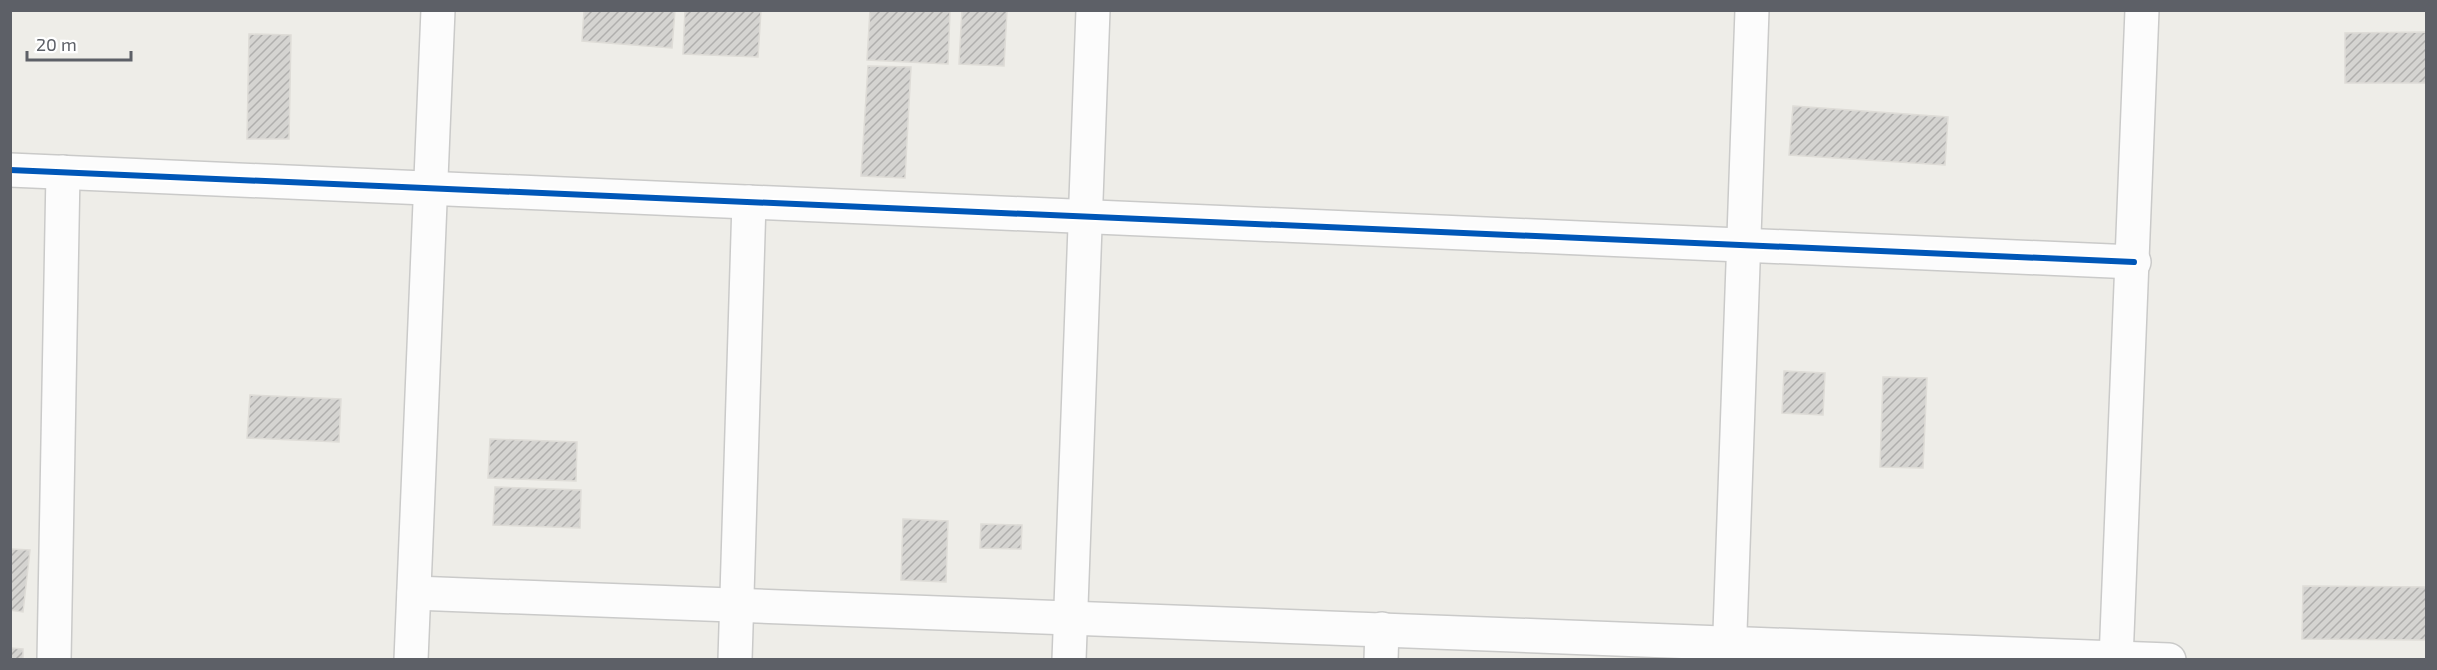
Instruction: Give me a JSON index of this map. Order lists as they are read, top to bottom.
{
  "scale_bar": "20 m"
}
